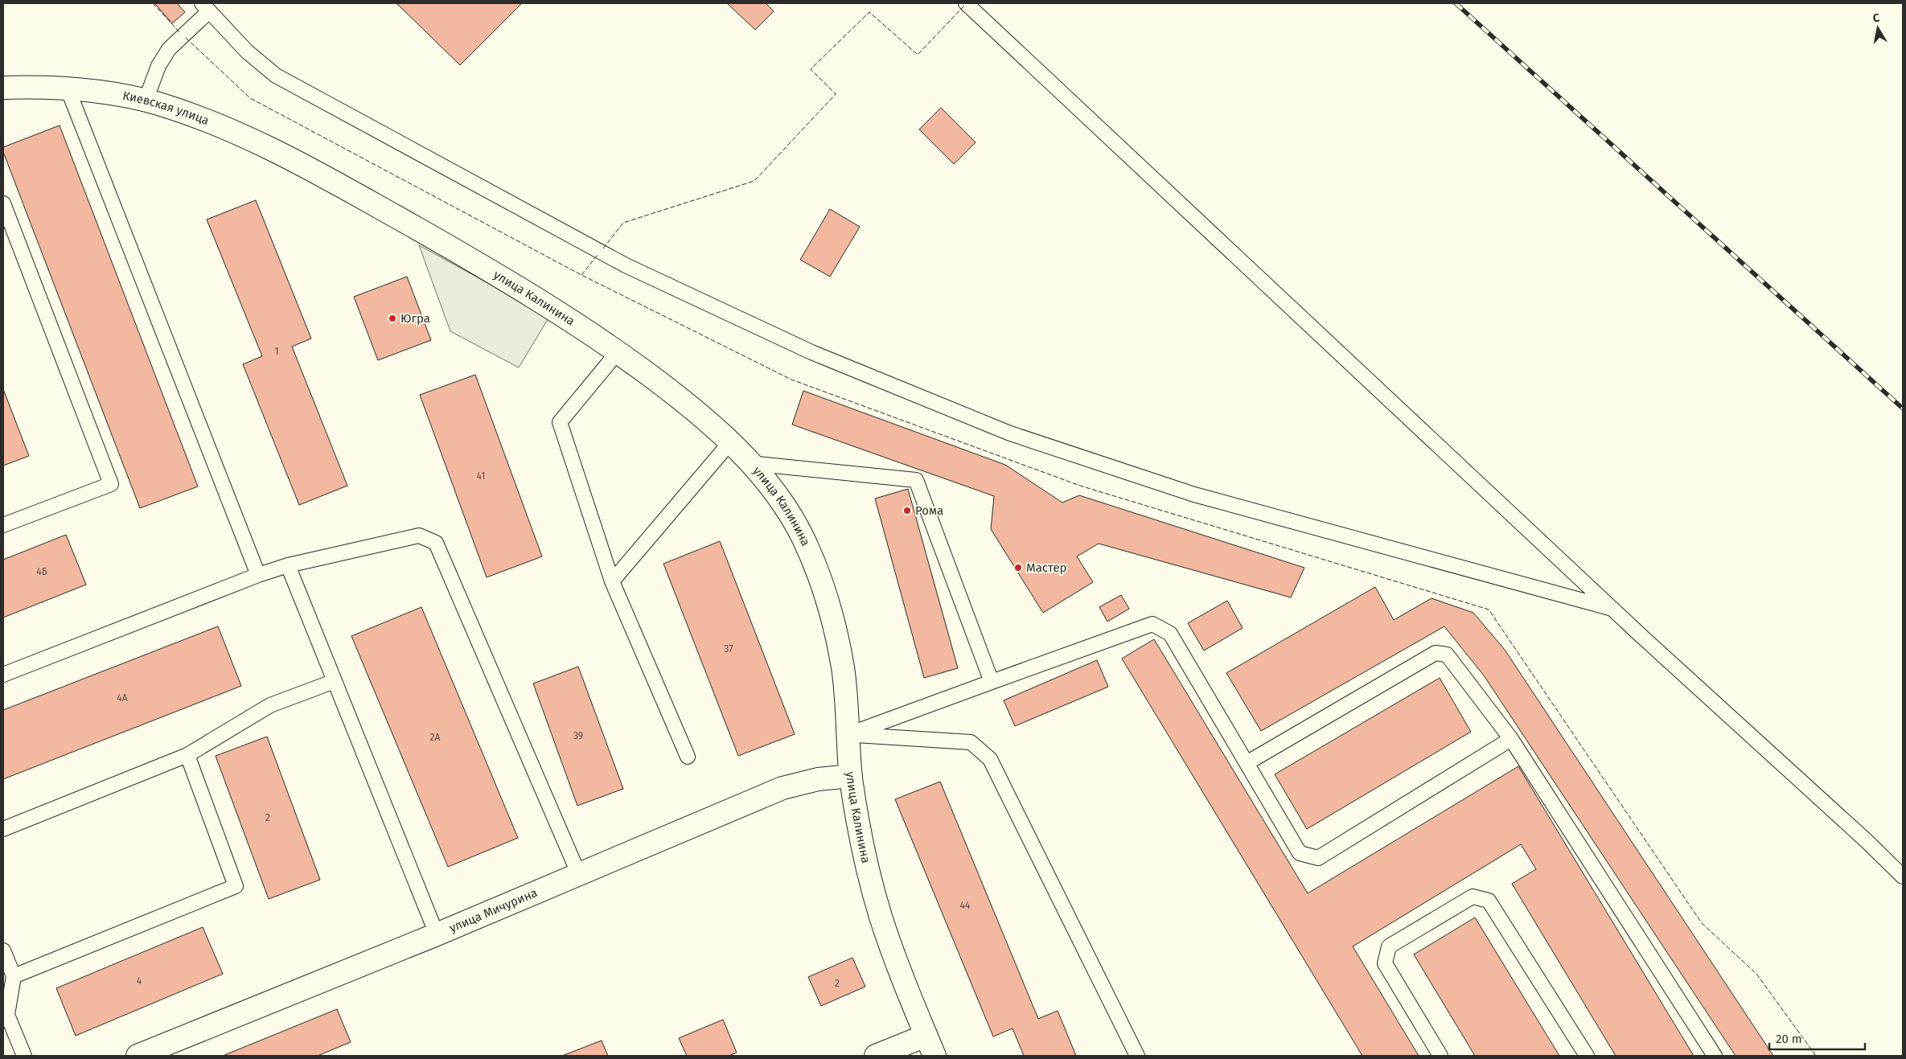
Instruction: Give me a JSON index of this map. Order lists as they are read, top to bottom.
{
  "streets": {
    "street": ["Киевская улица", "улица Калинина", "улица Мичурина"]
  },
  "crossings": [
    ["Киевская улица", "улица Калинина"],
    ["улица Калинина", "улица Мичурина"]
  ],
  "places": ["Югра", "Рома", "Мастер"],
  "house_numbers": [
    "1",
    "41",
    "4Б",
    "37",
    "4А",
    "39",
    "2А",
    "2",
    "44",
    "4",
    "2"
  ],
  "scale_bar": "20 m",
  "north": "top"
}
